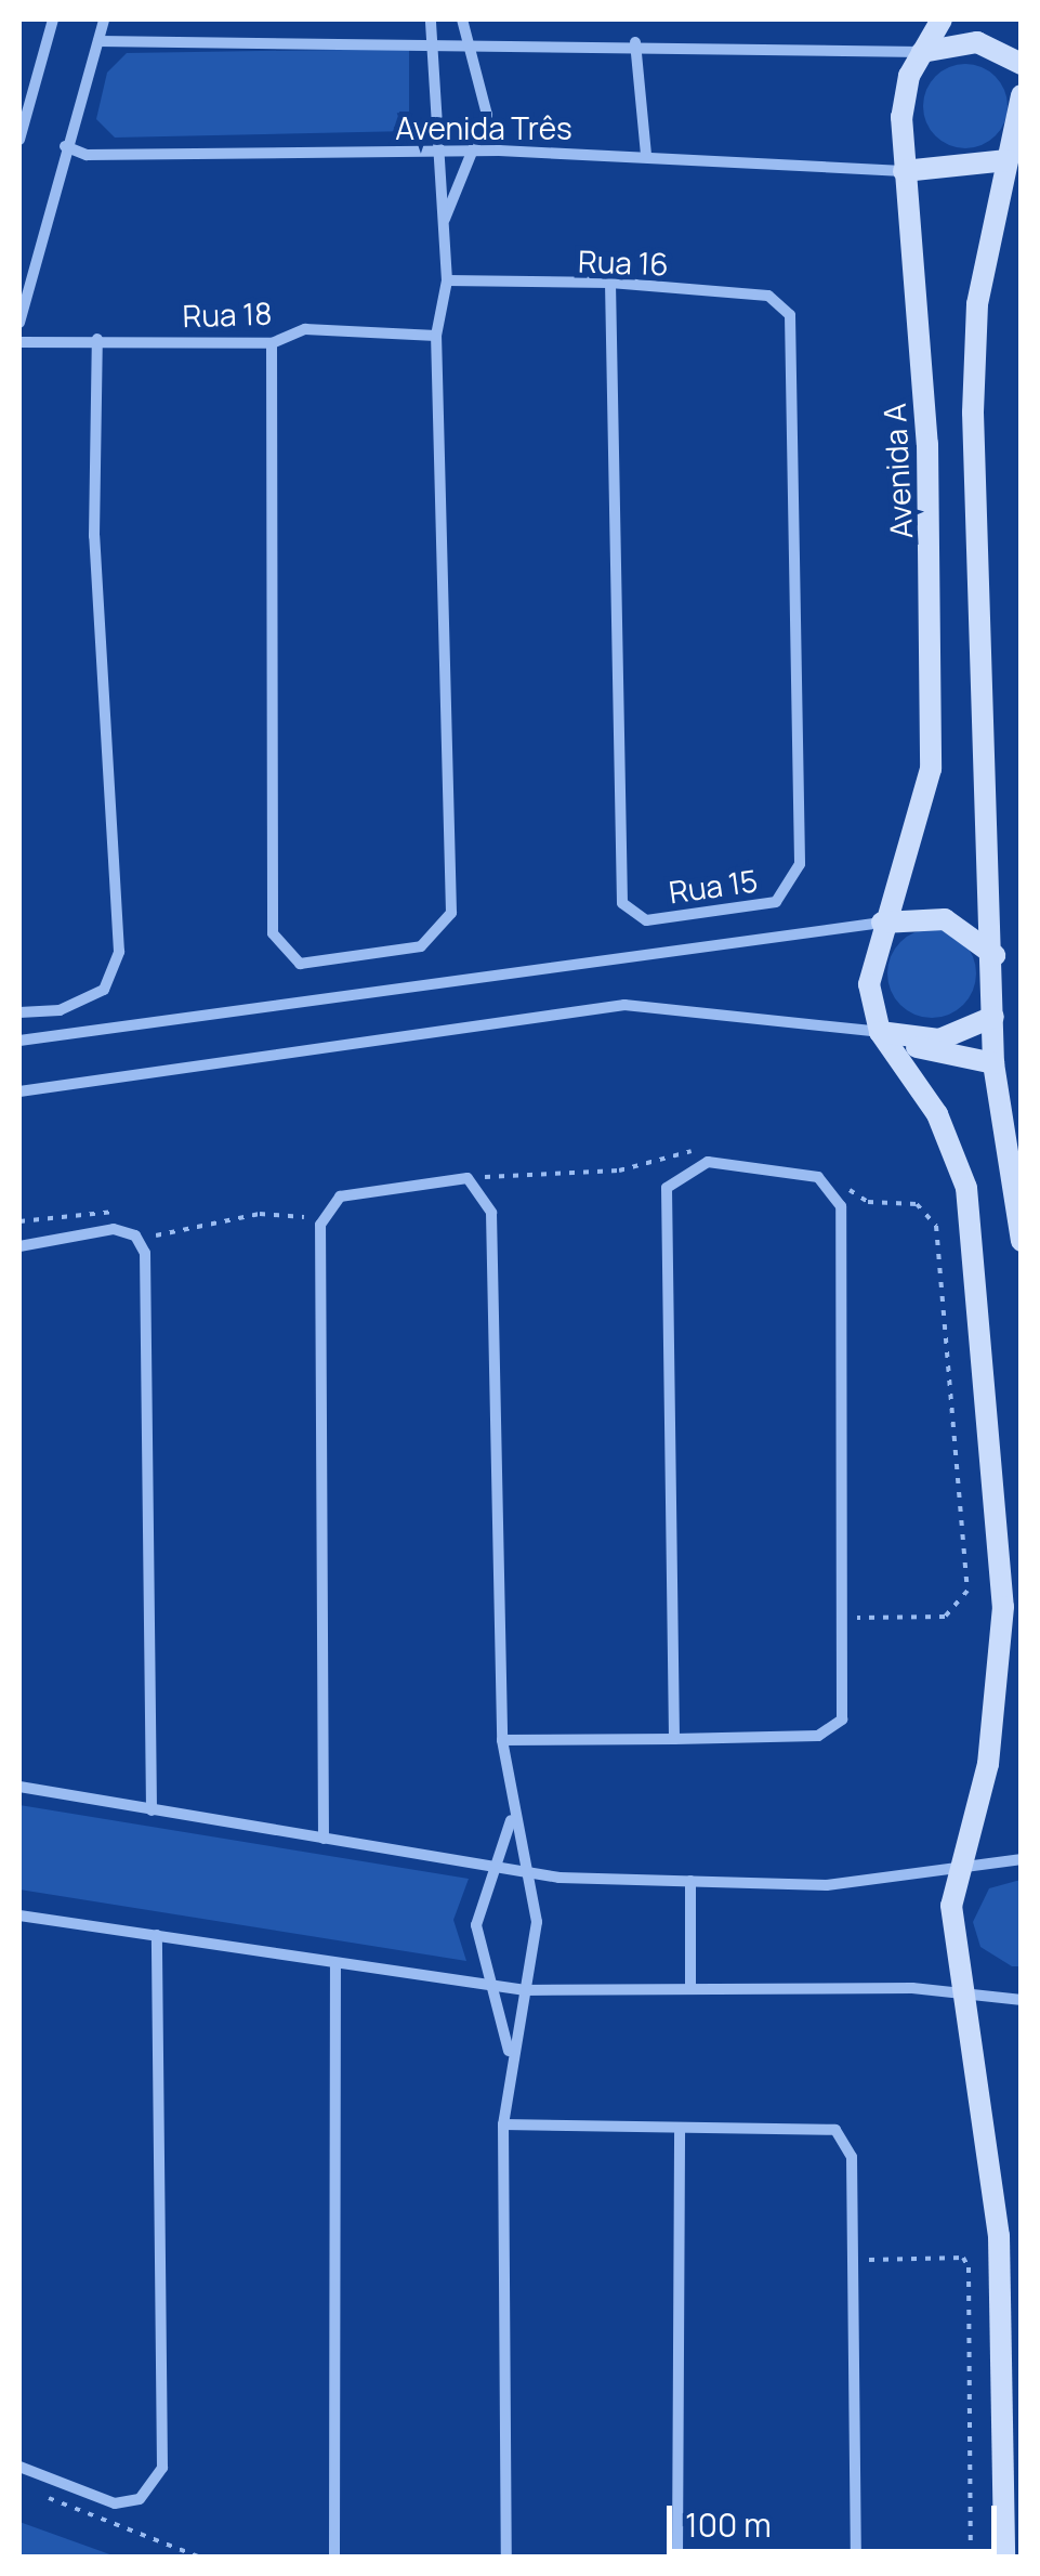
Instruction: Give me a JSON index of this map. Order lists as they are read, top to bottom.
{
  "streets": {
    "main road": ["Avenida A"],
    "street": [
      "Avenida Três",
      "Rua 16",
      "Rua 18",
      "Rua 15"
    ]
  },
  "crossings": [
    ["Avenida Três", "Avenida A"],
    ["Rua 16", "Rua 15"]
  ],
  "scale_bar": "100 m"
}
